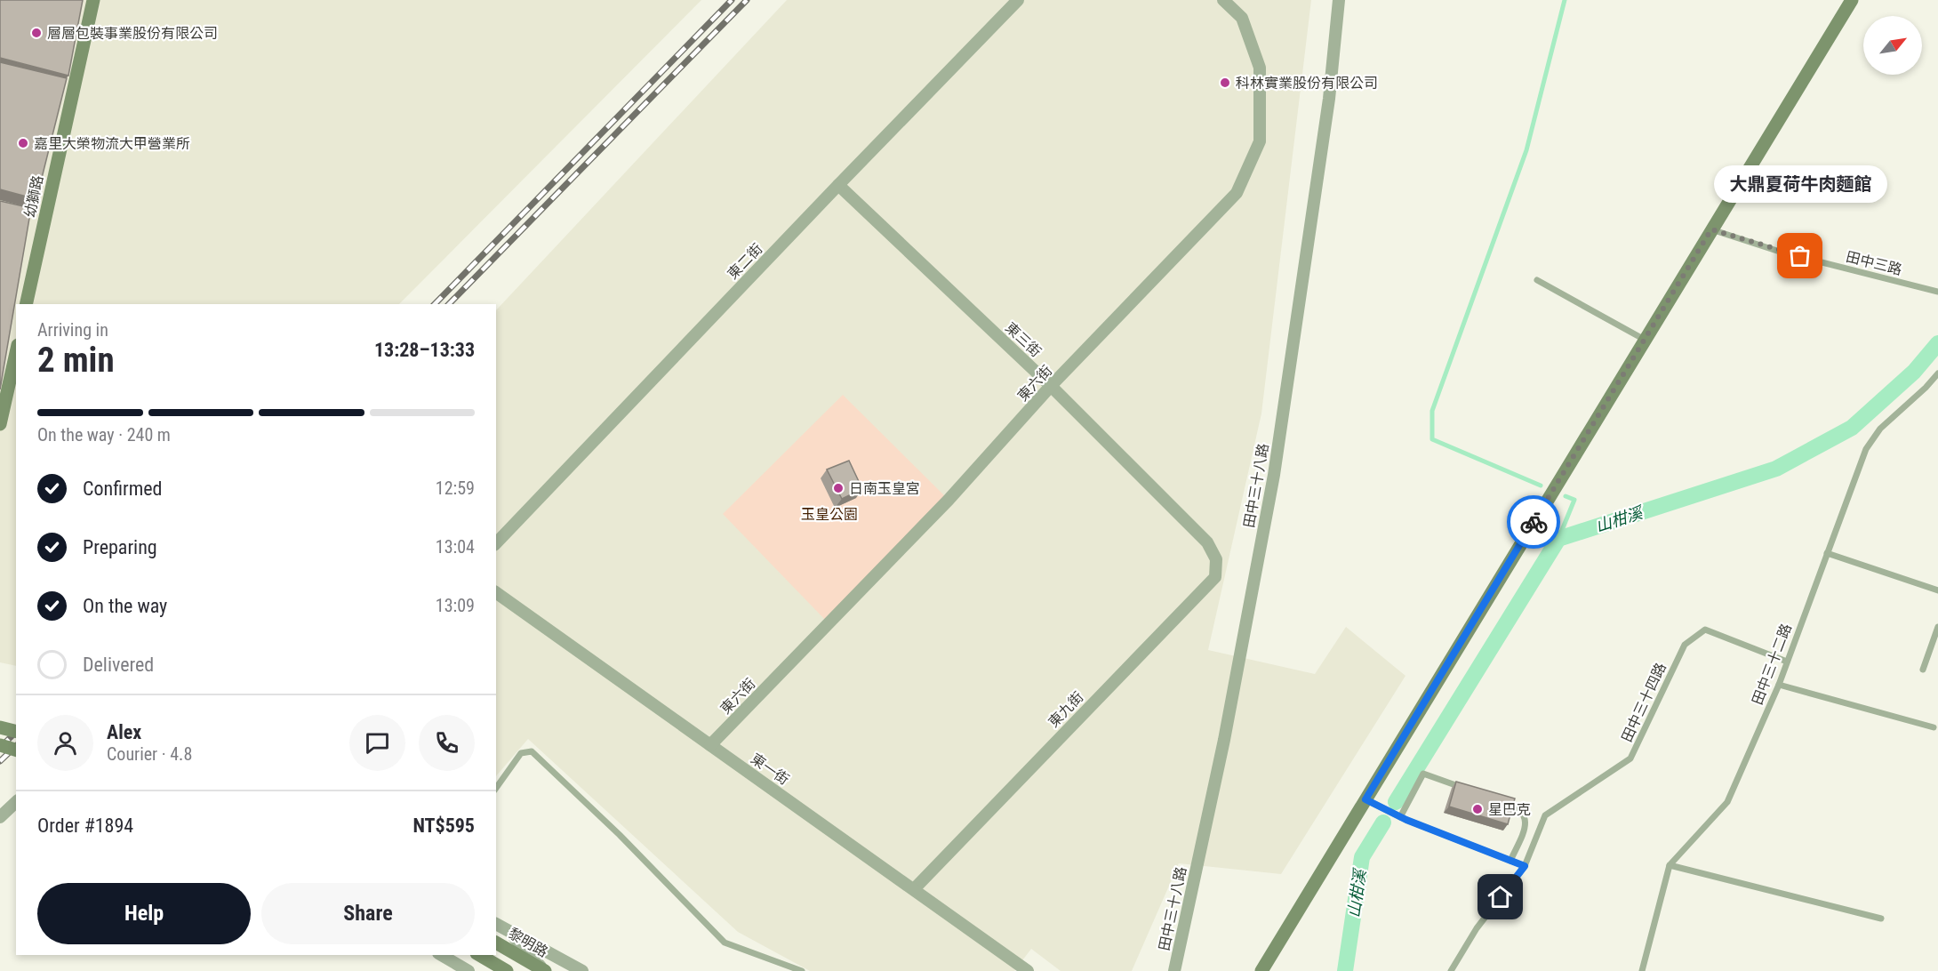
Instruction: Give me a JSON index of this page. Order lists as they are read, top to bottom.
{
  "streets": {
    "main road": ["幼獅路", "黎明路"],
    "street": [
      "東二街",
      "東三街",
      "東六街",
      "田中三十八路",
      "東九街",
      "東一街"
    ],
    "lane": ["田中三路", "田中三十二路", "田中三十四路"]
  },
  "crossings": [
    ["東二街", "東三街"],
    ["東三街", "東六街"],
    ["東三街", "東九街"],
    ["東六街", "東一街"],
    ["田中三十二路", "田中三十四路"],
    ["東九街", "東一街"]
  ],
  "water": ["山柑溪"],
  "parks": ["玉皇公園"],
  "places": [
    "層層包裝事業股份有限公司",
    "科林實業股份有限公司",
    "嘉里大榮物流大甲營業所",
    "大鼎夏荷牛肉麵館",
    "日南玉皇宮",
    "星巴克"
  ],
  "north": "top right",
  "page": {
    "bubble": "大鼎夏荷牛肉麵館",
    "heading": ["2 min", "Arriving in", "13:28–13:33"],
    "panel": [
      "Alex",
      "Courier · 4.8",
      "Order #1894",
      "NT$595"
    ],
    "bar": "On the way · 240 m",
    "list": [
      ["Confirmed", "12:59"],
      ["Preparing", "13:04"],
      ["On the way", "13:09"],
      "Delivered"
    ],
    "buttons": ["Help", "Share"]
  }
}
